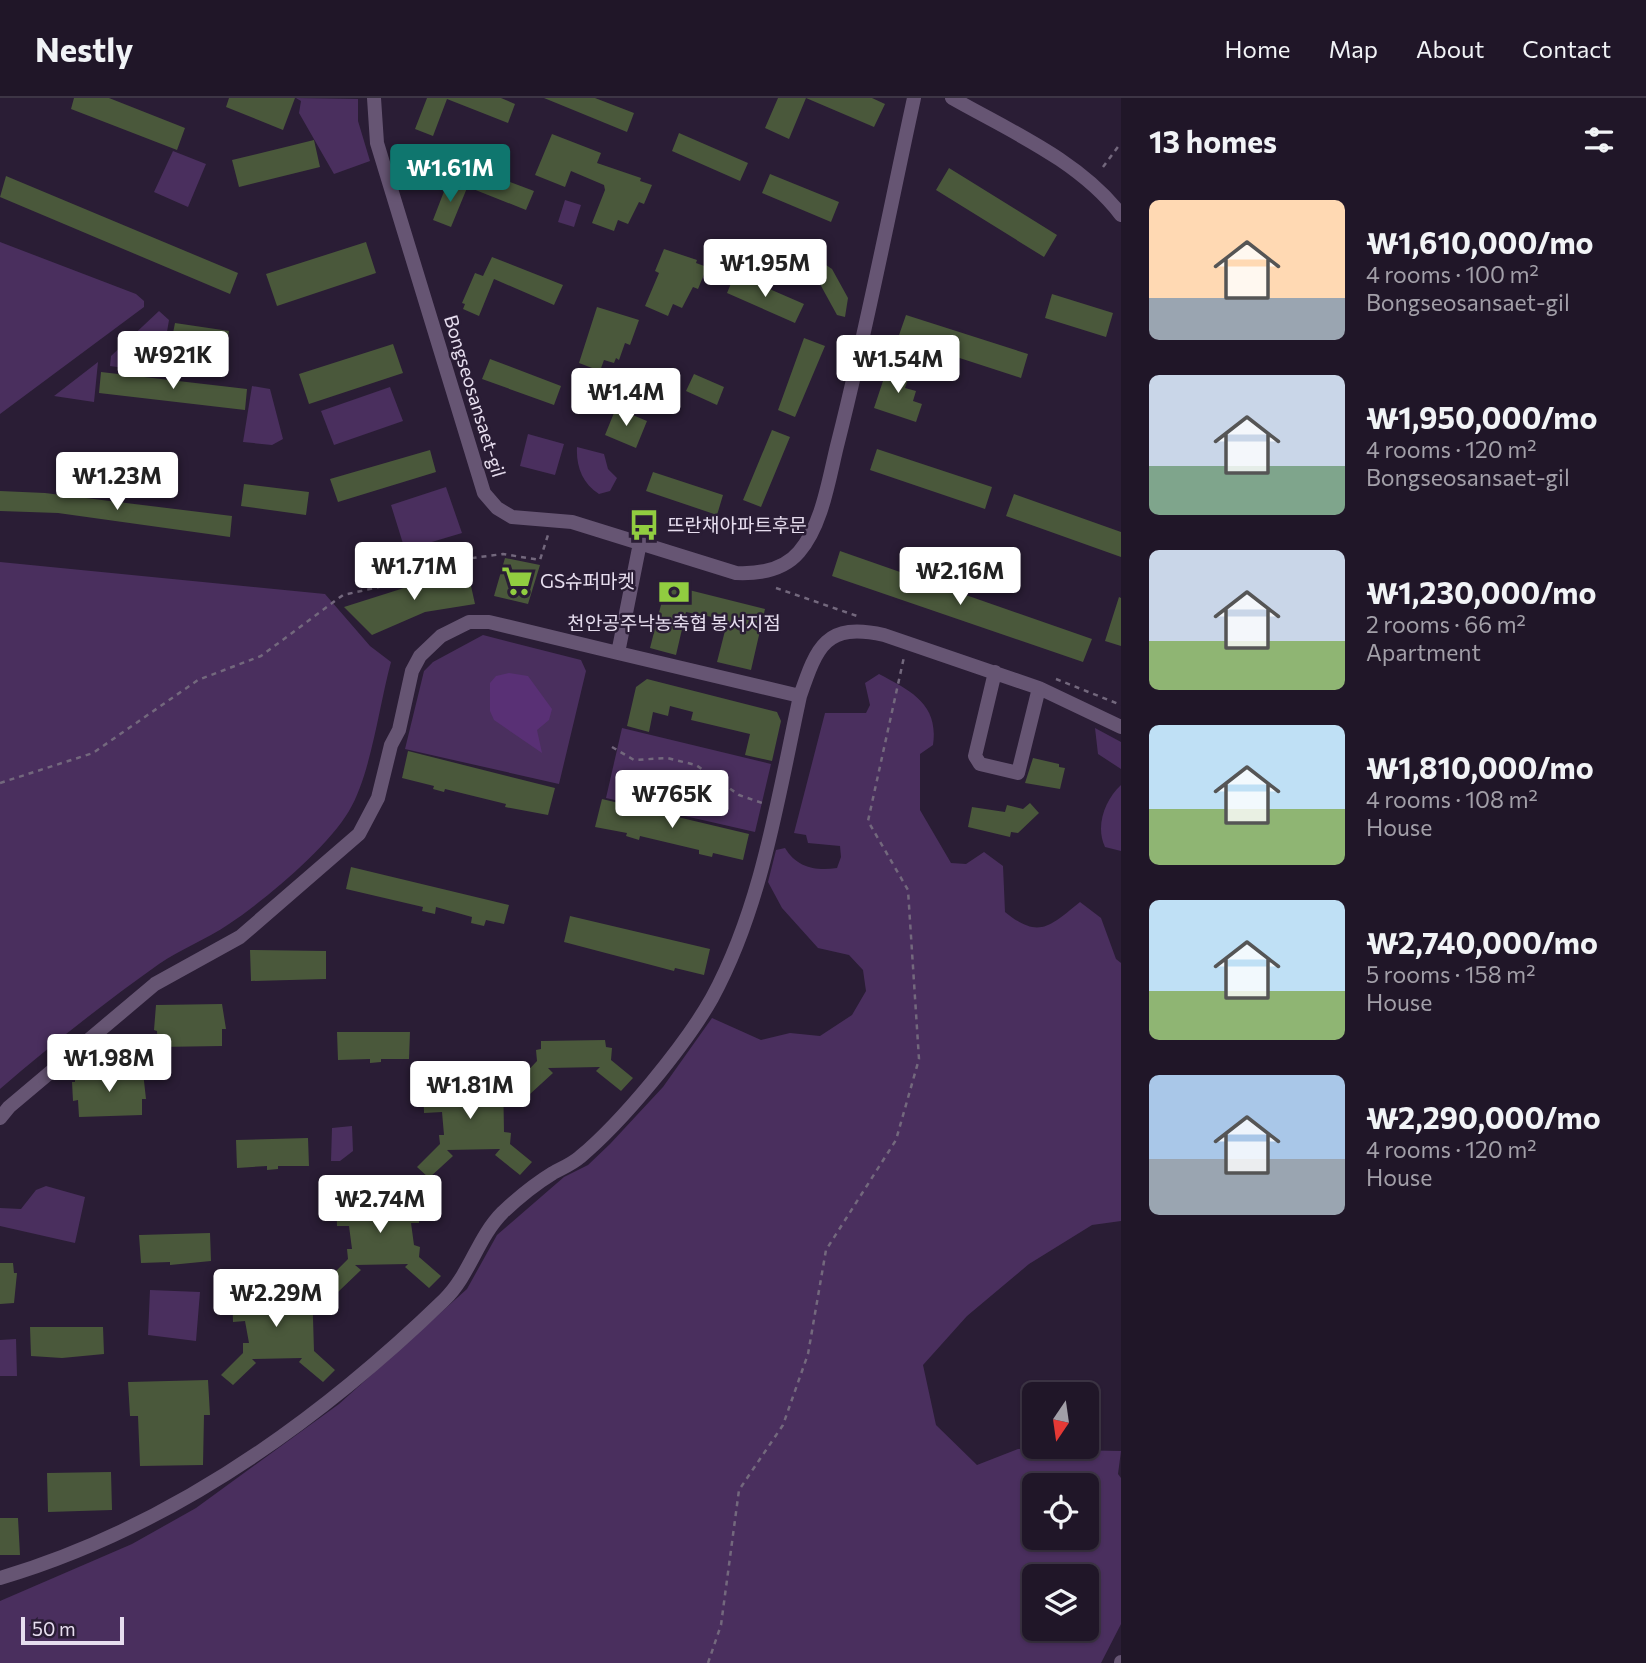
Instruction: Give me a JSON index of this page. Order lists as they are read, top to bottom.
{
  "streets": {
    "street": ["Bongseosansaet-gil"]
  },
  "places": {
    "bus stop": ["뜨란채아파트후문"],
    "supermarket": ["GS슈퍼마켓"],
    "bank": ["천안공주낙농축협 봉서지점"]
  },
  "scale_bar": "50 m",
  "north": "bottom",
  "page": {
    "header": "Nestly",
    "nav": [
      "Home",
      "Map",
      "About",
      "Contact"
    ],
    "heading": "13 homes",
    "price": [
      "₩1.61M",
      "₩1.95M",
      "₩921K",
      "₩1.54M",
      "₩1.4M",
      "₩1.23M",
      "₩1.71M",
      "₩2.16M",
      "₩765K",
      "₩1.98M",
      "₩1.81M",
      "₩2.74M",
      "₩2.29M"
    ],
    "list": [
      {
        "name": "₩1,610,000/mo",
        "note": "4 rooms · 100 m² · Bongseosansaet-gil"
      },
      {
        "name": "₩1,950,000/mo",
        "note": "4 rooms · 120 m² · Bongseosansaet-gil"
      },
      {
        "name": "₩1,230,000/mo",
        "note": "2 rooms · 66 m² · Apartment"
      },
      {
        "name": "₩1,810,000/mo",
        "note": "4 rooms · 108 m² · House"
      },
      {
        "name": "₩2,740,000/mo",
        "note": "5 rooms · 158 m² · House"
      },
      {
        "name": "₩2,290,000/mo",
        "note": "4 rooms · 120 m² · House"
      }
    ],
    "scale": "50 m"
  }
}
